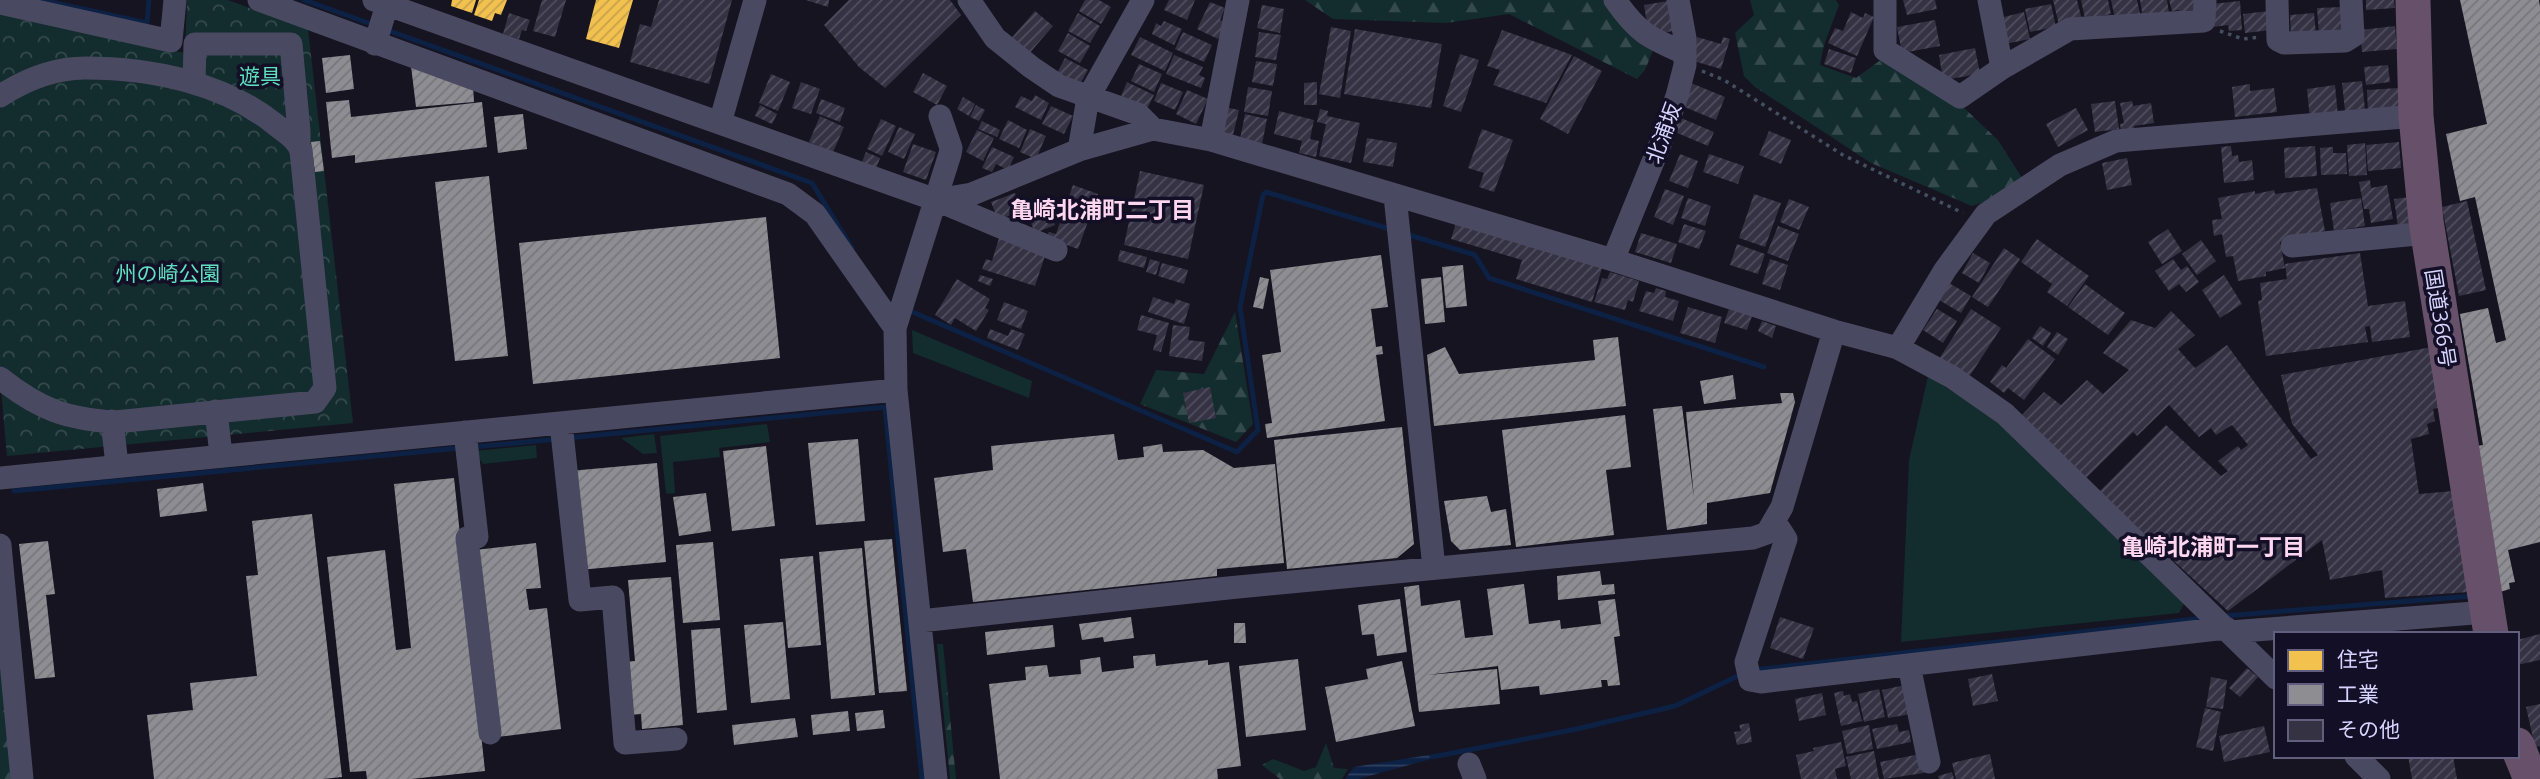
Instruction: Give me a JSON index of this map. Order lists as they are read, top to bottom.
{
  "streets": {
    "highway": ["国道366号"],
    "street": ["北浦坂"]
  },
  "districts": ["亀崎北浦町二丁目", "亀崎北浦町一丁目"],
  "parks": ["遊具", "州の崎公園"],
  "legend": ["住宅", "工業", "その他"]
}
